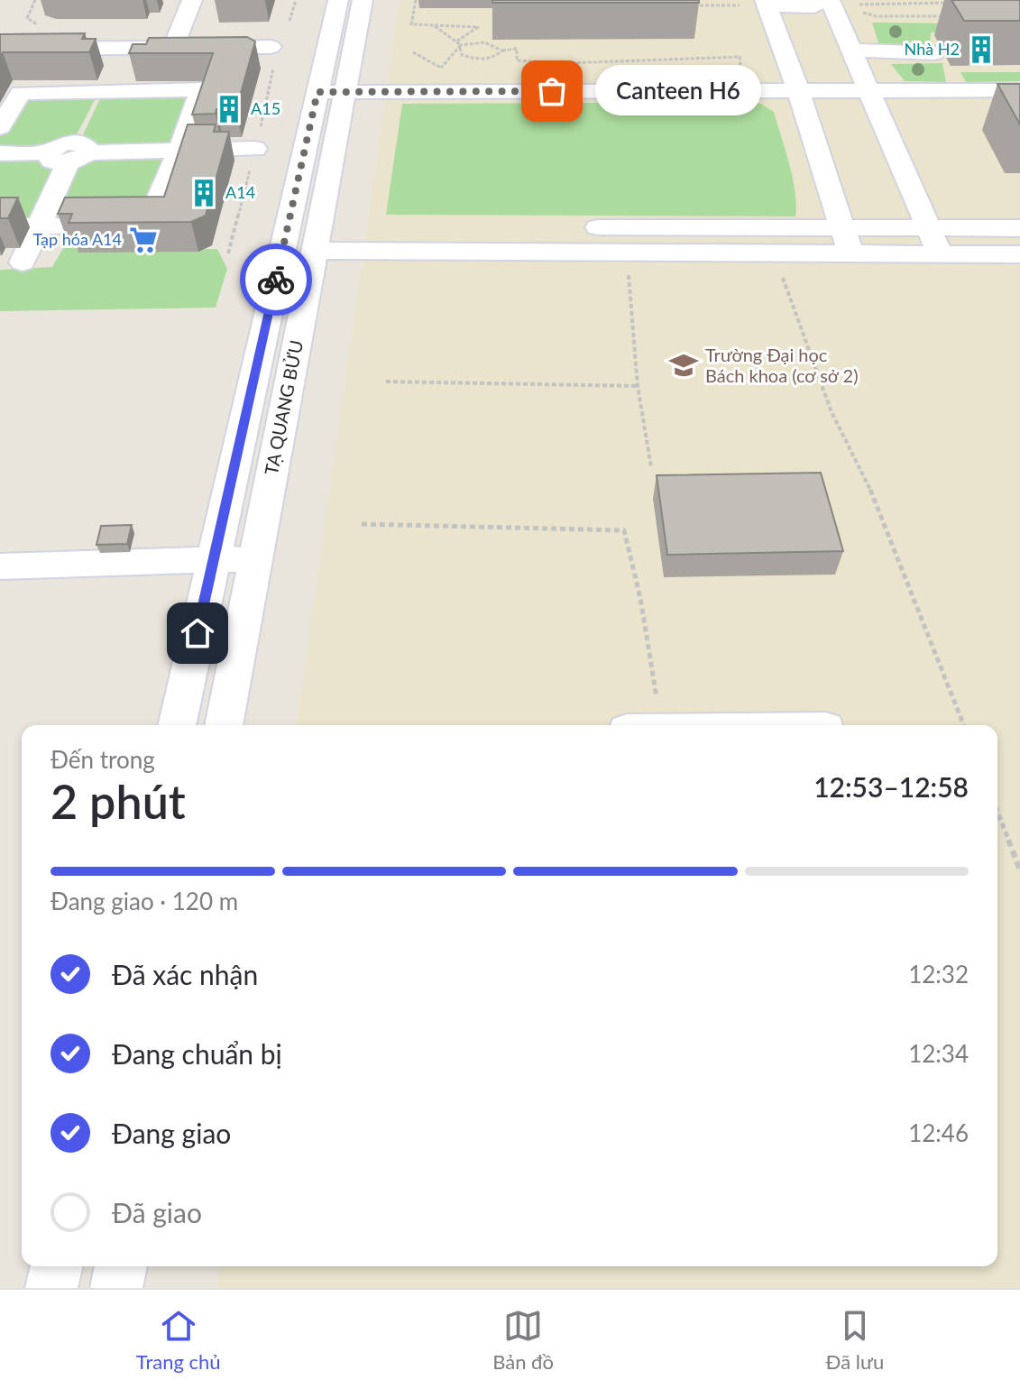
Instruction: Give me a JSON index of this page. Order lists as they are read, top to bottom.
{
  "streets": {
    "street": ["TẠ QUANG BỬU"]
  },
  "places": {
    "building": ["Nhà H2", "A15", "A14"],
    "other": ["Canteen H6"],
    "supermarket": ["Tạp hóa A14"],
    "school or university": ["Trường Đại học Bách khoa (cơ sở 2)"]
  },
  "page": {
    "bubble": "Canteen H6",
    "heading": ["2 phút", "Đến trong", "12:53–12:58"],
    "bar": "Đang giao · 120 m",
    "list": [
      ["Đã xác nhận", "12:32"],
      ["Đang chuẩn bị", "12:34"],
      ["Đang giao", "12:46"],
      "Đã giao"
    ],
    "tabs": ["Trang chủ", "Bản đồ", "Đã lưu"]
  }
}
